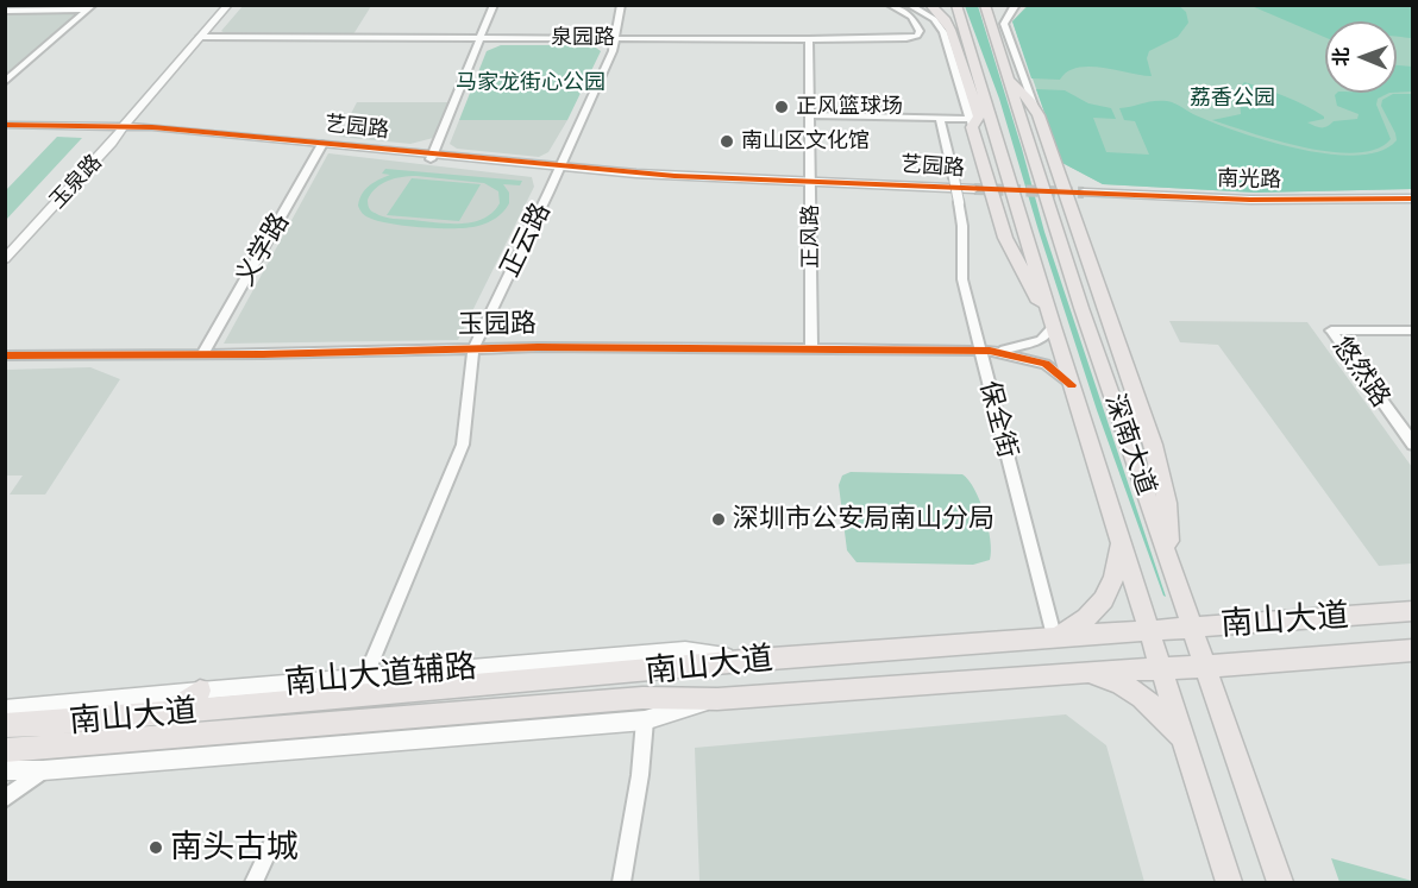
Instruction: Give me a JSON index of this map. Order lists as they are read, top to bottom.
{
  "streets": {
    "main road": ["深南大道", "南山大道"],
    "street": [
      "泉园路",
      "艺园路",
      "南光路",
      "玉泉路",
      "正风路",
      "正云路",
      "义学路",
      "玉园路",
      "悠然路",
      "保全街",
      "南山大道辅路"
    ]
  },
  "crossings": [
    ["泉园路", "玉泉路"],
    ["泉园路", "正风路"],
    ["泉园路", "正云路"],
    ["艺园路", "玉泉路"],
    ["艺园路", "正风路"],
    ["艺园路", "正云路"],
    ["艺园路", "义学路"],
    ["正风路", "玉园路"],
    ["正云路", "玉园路"],
    ["正云路", "南山大道辅路"],
    ["义学路", "玉园路"],
    ["玉园路", "保全街"],
    ["保全街", "南山大道"],
    ["深南大道", "南山大道"],
    ["南山大道", "南山大道辅路"]
  ],
  "parks": ["马家龙街心公园", "荔香公园"],
  "places": [
    "正风篮球场",
    "南山区文化馆",
    "深圳市公安局南山分局",
    "南头古城"
  ],
  "north": "left"
}
